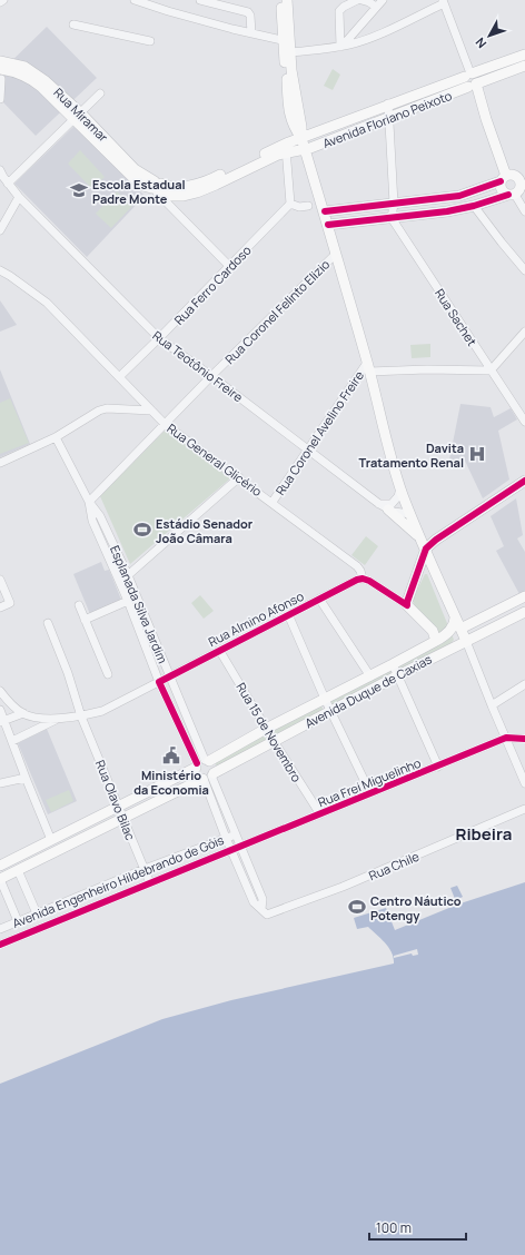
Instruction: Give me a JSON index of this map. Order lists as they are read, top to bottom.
{
  "streets": {
    "main road": [
      "Rua Miramar",
      "Avenida Floriano Peixoto",
      "Rua General Glicério",
      "Avenida Duque de Caxias"
    ],
    "street": [
      "Rua Ferro Cardoso",
      "Rua Coronel Felinto Elizio",
      "Rua Sachet",
      "Rua Teotônio Freire",
      "Rua Coronel Avelino Freire",
      "Esplanada Silva Jardim",
      "Rua Almino Afonso",
      "Rua 15 de Novembro",
      "Rua Frei Miguelinho",
      "Rua Olavo Bilac",
      "Rua Chile",
      "Avenida Engenheiro Hildebrando de Góis"
    ]
  },
  "crossings": [
    ["Rua Miramar", "Avenida Floriano Peixoto"],
    ["Rua Ferro Cardoso", "Rua Teotônio Freire"],
    ["Rua Ferro Cardoso", "Rua General Glicério"],
    ["Rua Coronel Felinto Elizio", "Rua Teotônio Freire"],
    ["Rua Coronel Felinto Elizio", "Rua General Glicério"],
    ["Rua Coronel Felinto Elizio", "Esplanada Silva Jardim"],
    ["Rua Teotônio Freire", "Rua Coronel Avelino Freire"],
    ["Rua Coronel Avelino Freire", "Rua General Glicério"],
    ["Rua General Glicério", "Rua Almino Afonso"],
    ["Rua General Glicério", "Avenida Duque de Caxias"],
    ["Esplanada Silva Jardim", "Rua Almino Afonso"],
    ["Esplanada Silva Jardim", "Avenida Duque de Caxias"],
    ["Rua Almino Afonso", "Rua 15 de Novembro"],
    ["Rua Almino Afonso", "Rua Olavo Bilac"],
    ["Avenida Duque de Caxias", "Rua 15 de Novembro"],
    ["Avenida Duque de Caxias", "Rua Olavo Bilac"],
    ["Rua 15 de Novembro", "Rua Frei Miguelinho"],
    ["Rua Frei Miguelinho", "Avenida Engenheiro Hildebrando de Góis"],
    ["Rua Olavo Bilac", "Avenida Engenheiro Hildebrando de Góis"]
  ],
  "districts": ["Ribeira"],
  "places": {
    "school or university": ["Escola Estadual Padre Monte"],
    "hospital": ["Davita Tratamento Renal"],
    "sports": ["Estádio Senador João Câmara", "Centro Náutico Potengy"],
    "public building": ["Ministério da Economia"]
  },
  "scale_bar": "100 m",
  "north": "bottom left"
}
